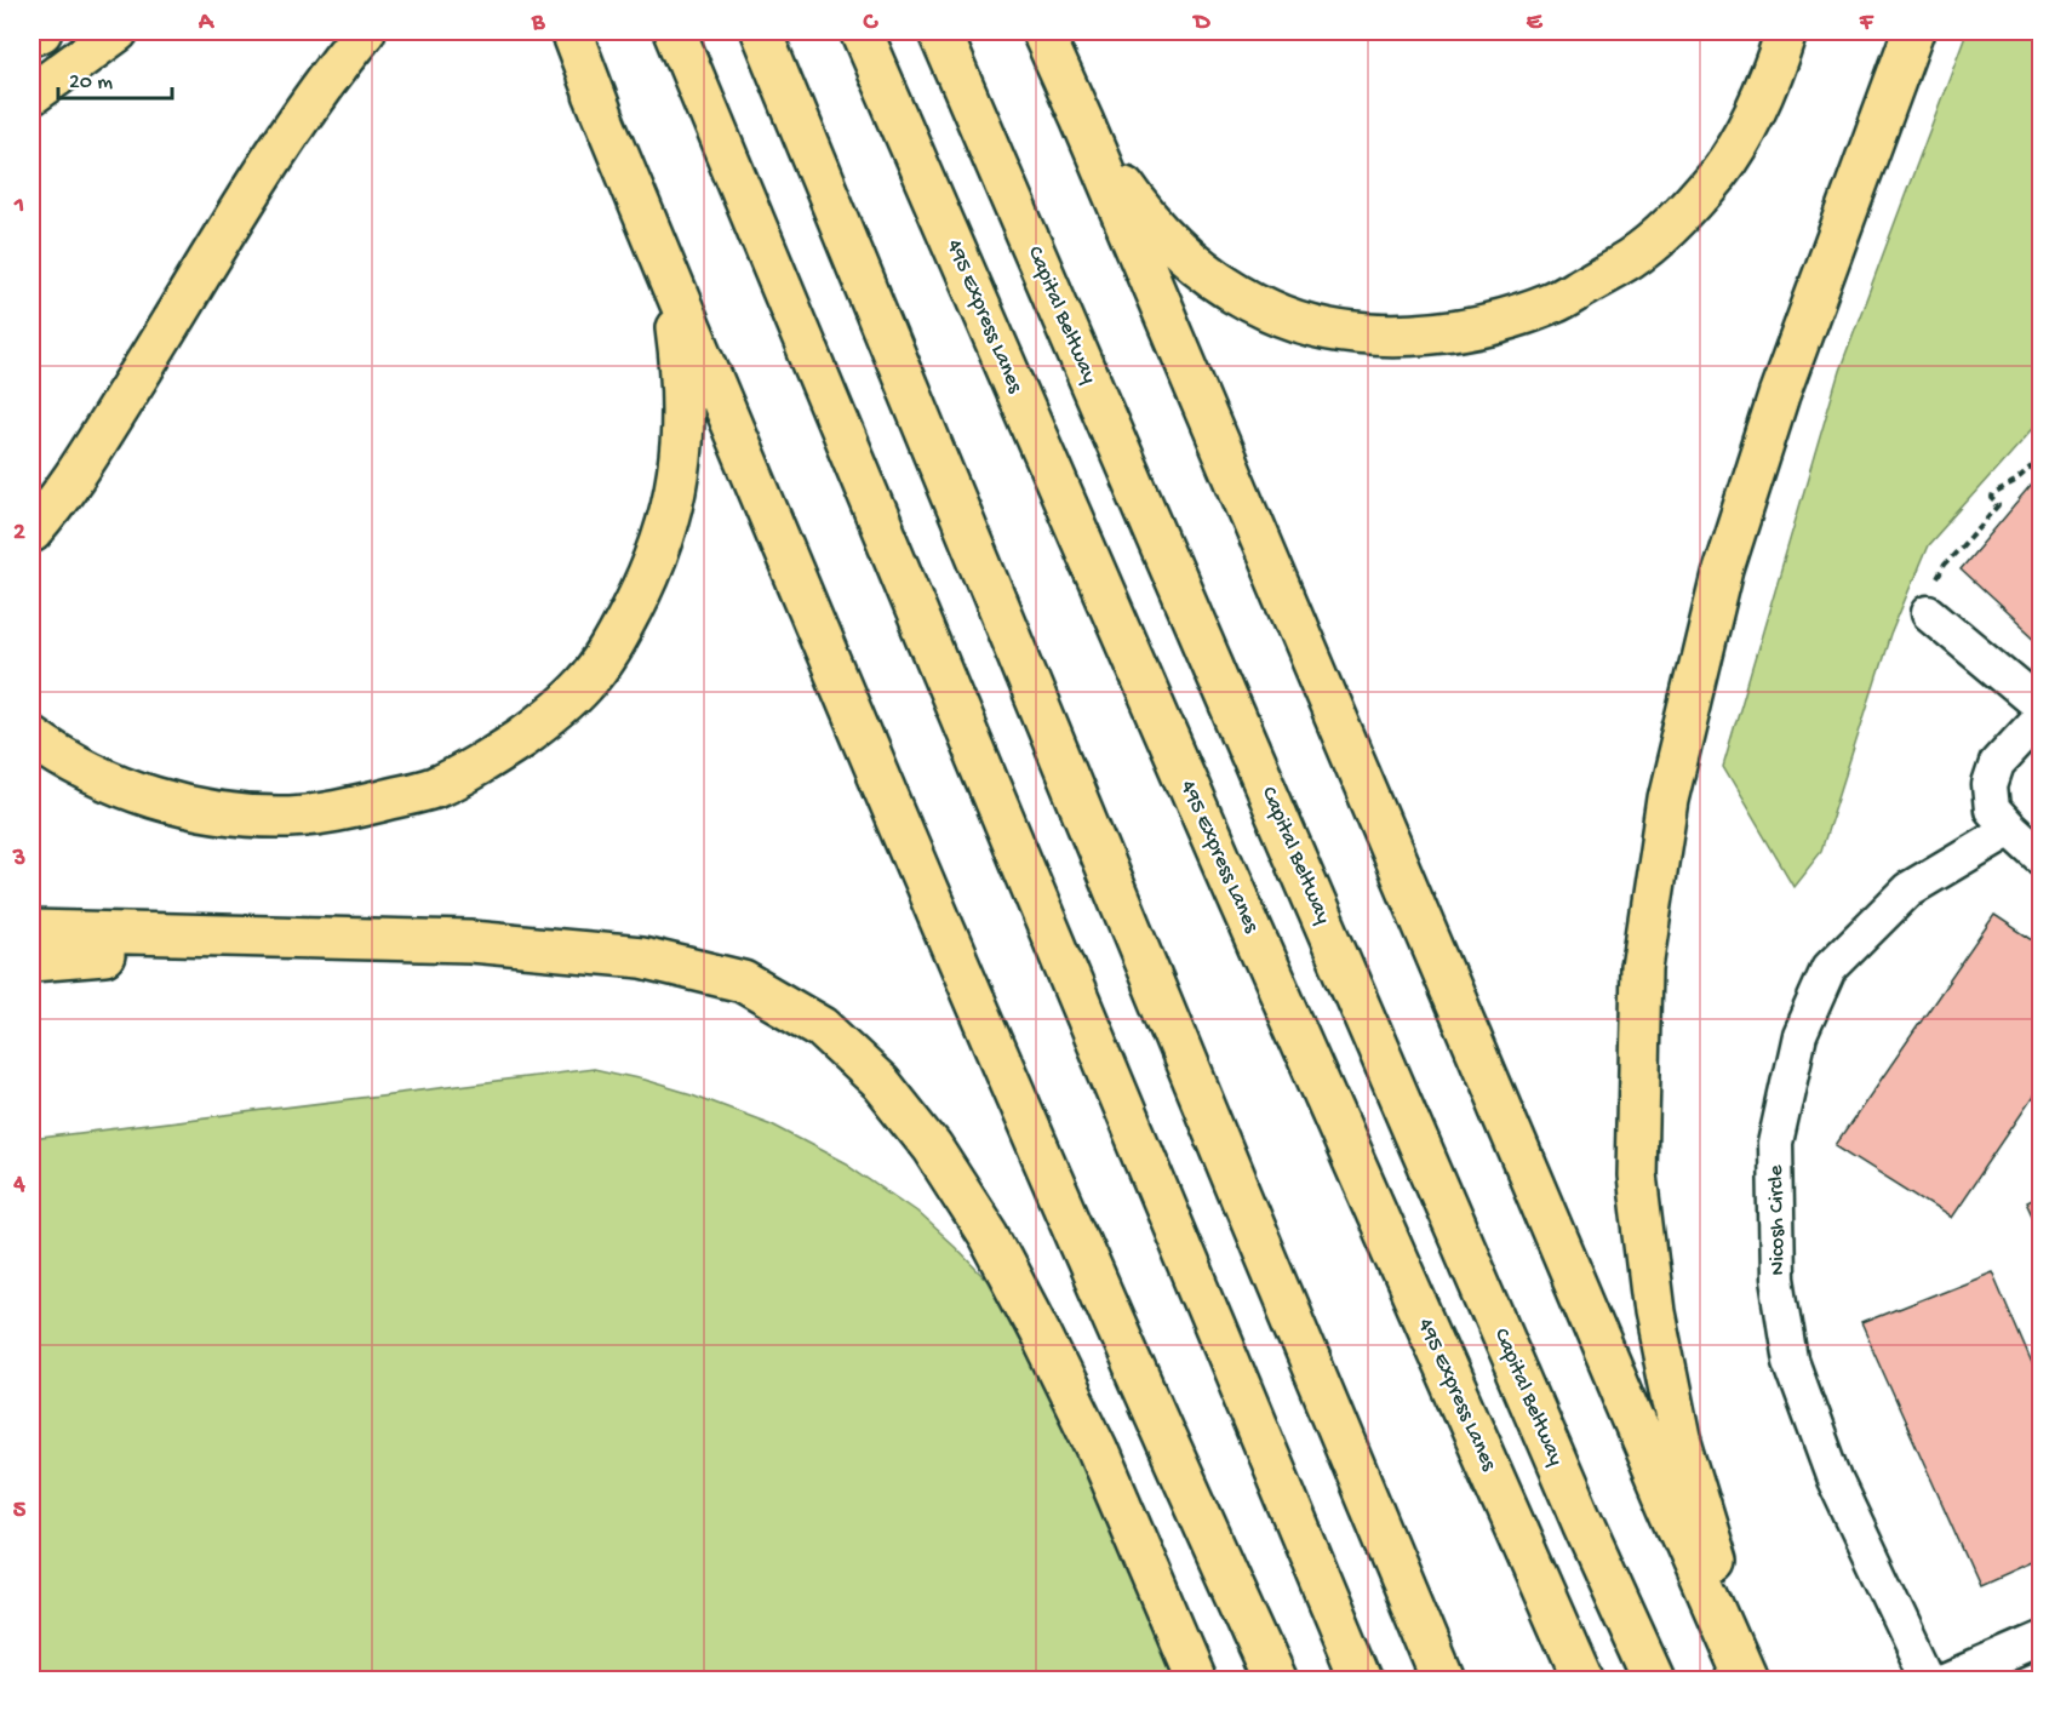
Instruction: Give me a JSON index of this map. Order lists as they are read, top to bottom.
{
  "streets": {
    "main road": ["Capital Beltway", "495 Express Lanes"],
    "street": ["Nicosh Circle"]
  },
  "scale_bar": "20 m",
  "grid": {
    "columns": [
      "A",
      "B",
      "C",
      "D",
      "E",
      "F"
    ],
    "rows": [
      "1",
      "2",
      "3",
      "4",
      "5"
    ]
  }
}
